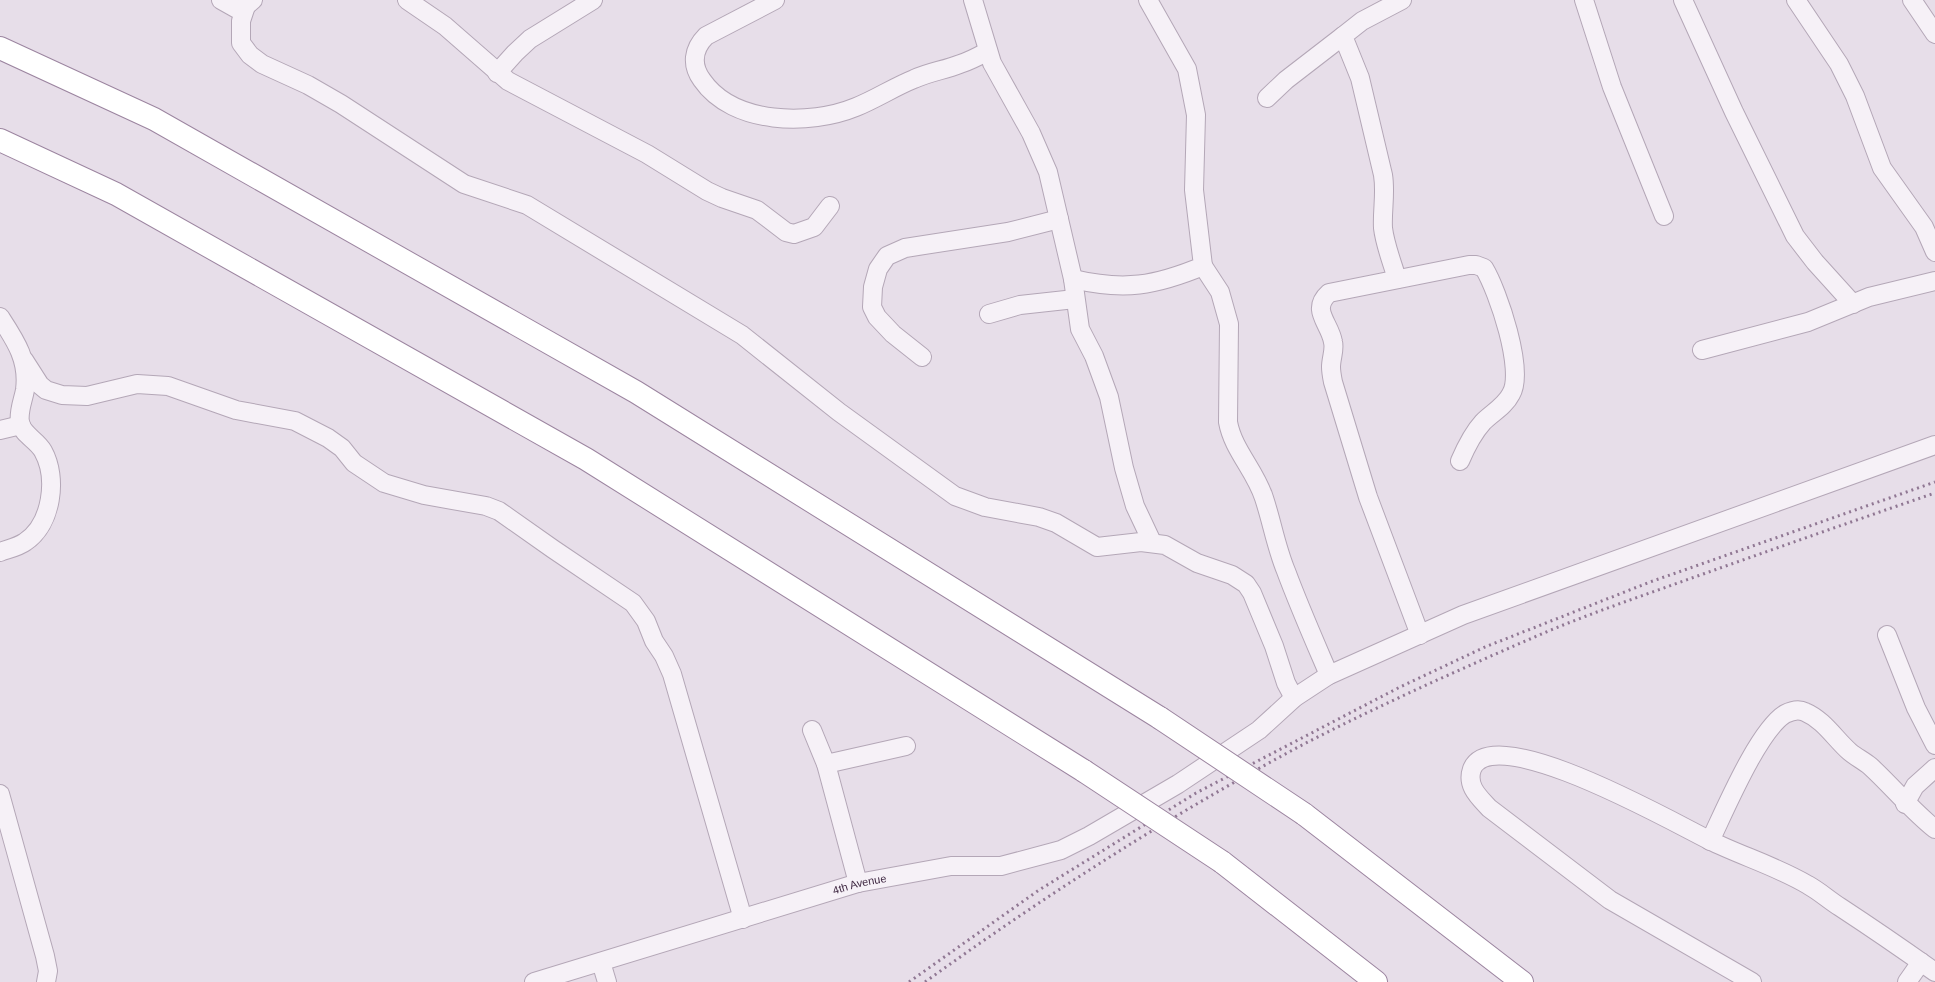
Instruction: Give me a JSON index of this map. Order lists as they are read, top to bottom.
{
  "streets": {
    "street": ["4th Avenue"]
  }
}
